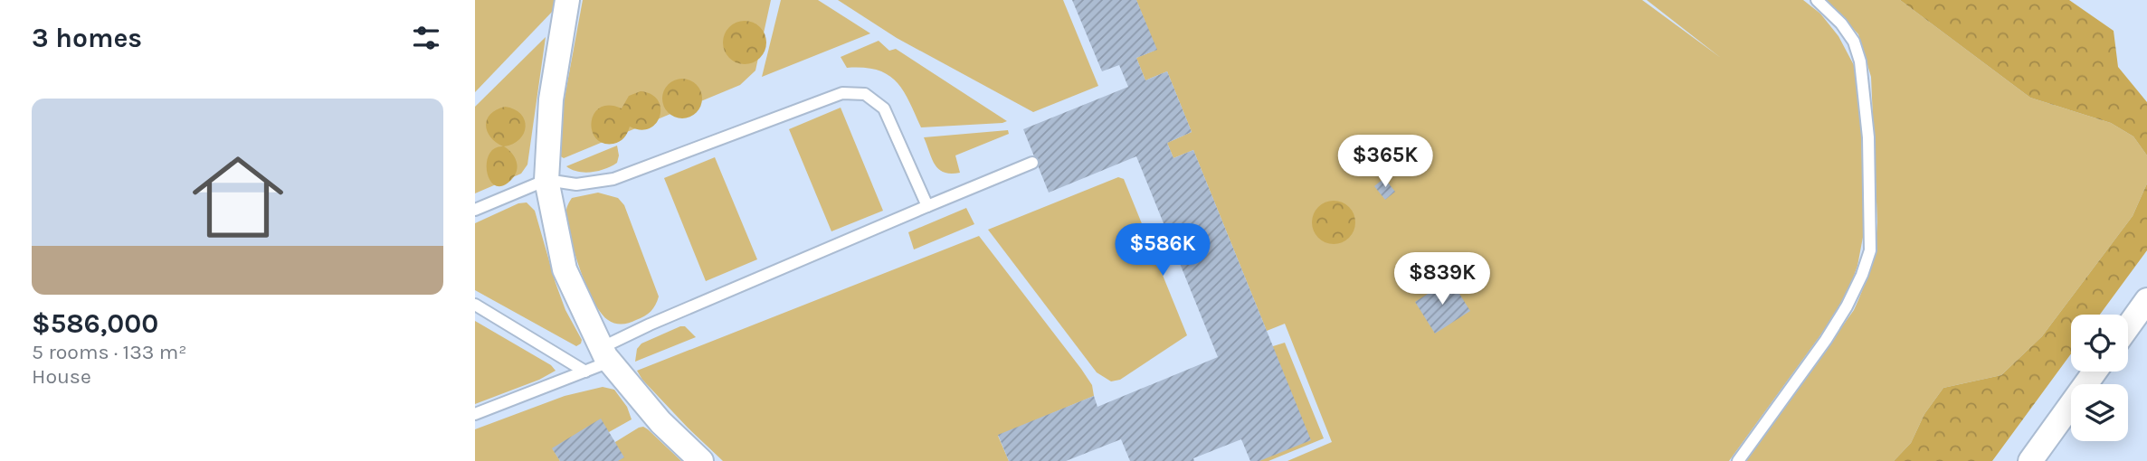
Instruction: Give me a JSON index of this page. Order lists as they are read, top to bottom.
{
  "page": {
    "heading": "3 homes",
    "list": [
      {
        "name": "$586,000",
        "note": "5 rooms · 133 m² · House"
      }
    ],
    "price": ["$365K", "$586K", "$839K"]
  }
}
